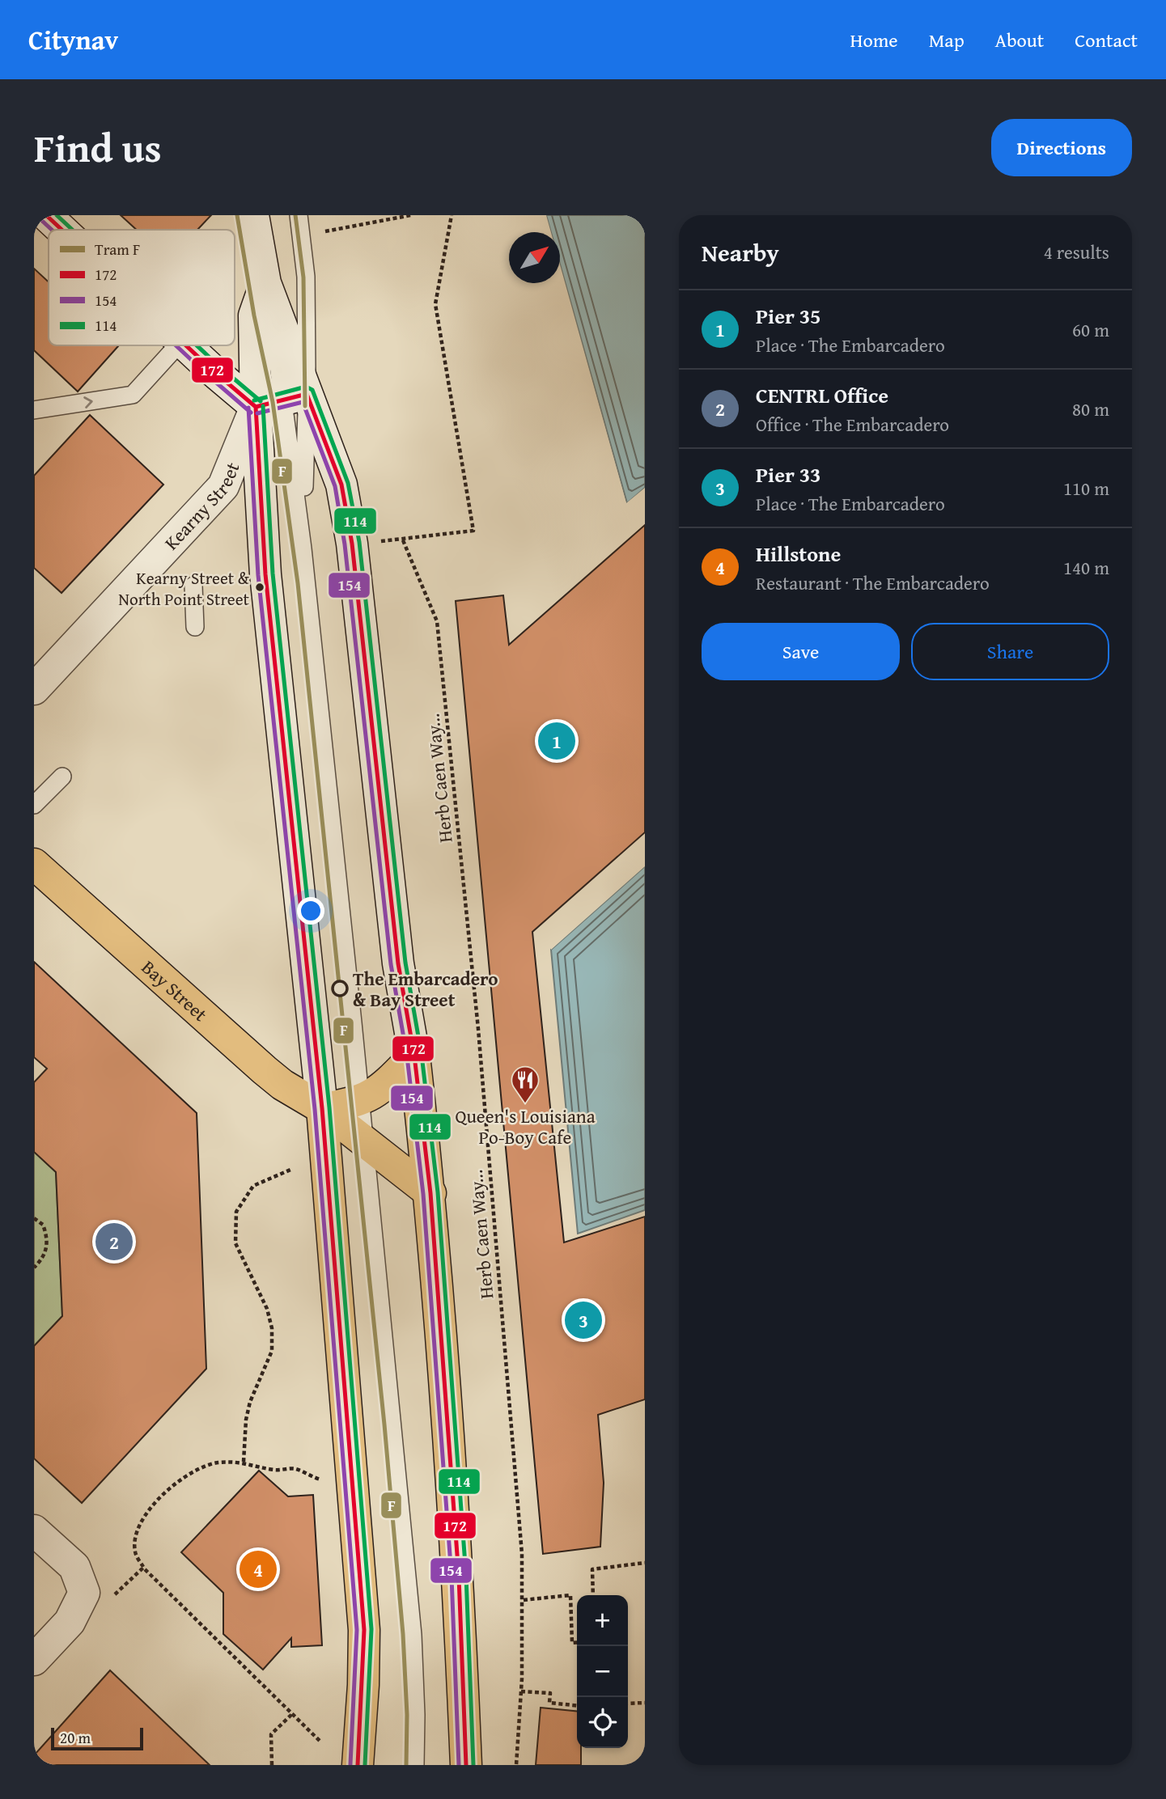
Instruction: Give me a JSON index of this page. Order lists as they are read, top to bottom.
{
  "streets": {
    "main road": ["Kearny Street", "Bay Street"],
    "path": ["Herb Caen Way..."]
  },
  "places": {
    "other": ["Kearny Street & North Point Street", "The Embarcadero & Bay Street"],
    "restaurant": ["Queen's Louisiana Po-Boy Cafe"]
  },
  "lines": [
    "tram line F",
    "transit line 172",
    "transit line 114",
    "transit line 154"
  ],
  "legend": [
    "Tram F",
    "172",
    "154",
    "114"
  ],
  "scale_bar": "20 m",
  "north": "top right",
  "page": {
    "header": "Citynav",
    "nav": [
      "Home",
      "Map",
      "About",
      "Contact"
    ],
    "title": "Find us",
    "buttons": [
      "Directions",
      ["Save", "Share"]
    ],
    "heading": ["Nearby", "4 results"],
    "list": [
      {
        "mark": "1",
        "name": "Pier 35",
        "note": "Place · The Embarcadero",
        "value": "60 m"
      },
      {
        "mark": "2",
        "name": "CENTRL Office",
        "note": "Office · The Embarcadero",
        "value": "80 m"
      },
      {
        "mark": "3",
        "name": "Pier 33",
        "note": "Place · The Embarcadero",
        "value": "110 m"
      },
      {
        "mark": "4",
        "name": "Hillstone",
        "note": "Restaurant · The Embarcadero",
        "value": "140 m"
      }
    ],
    "pins": [
      "1",
      "2",
      "3",
      "4"
    ],
    "map_buttons": ["+", "−"],
    "scale": "20 m"
  }
}
